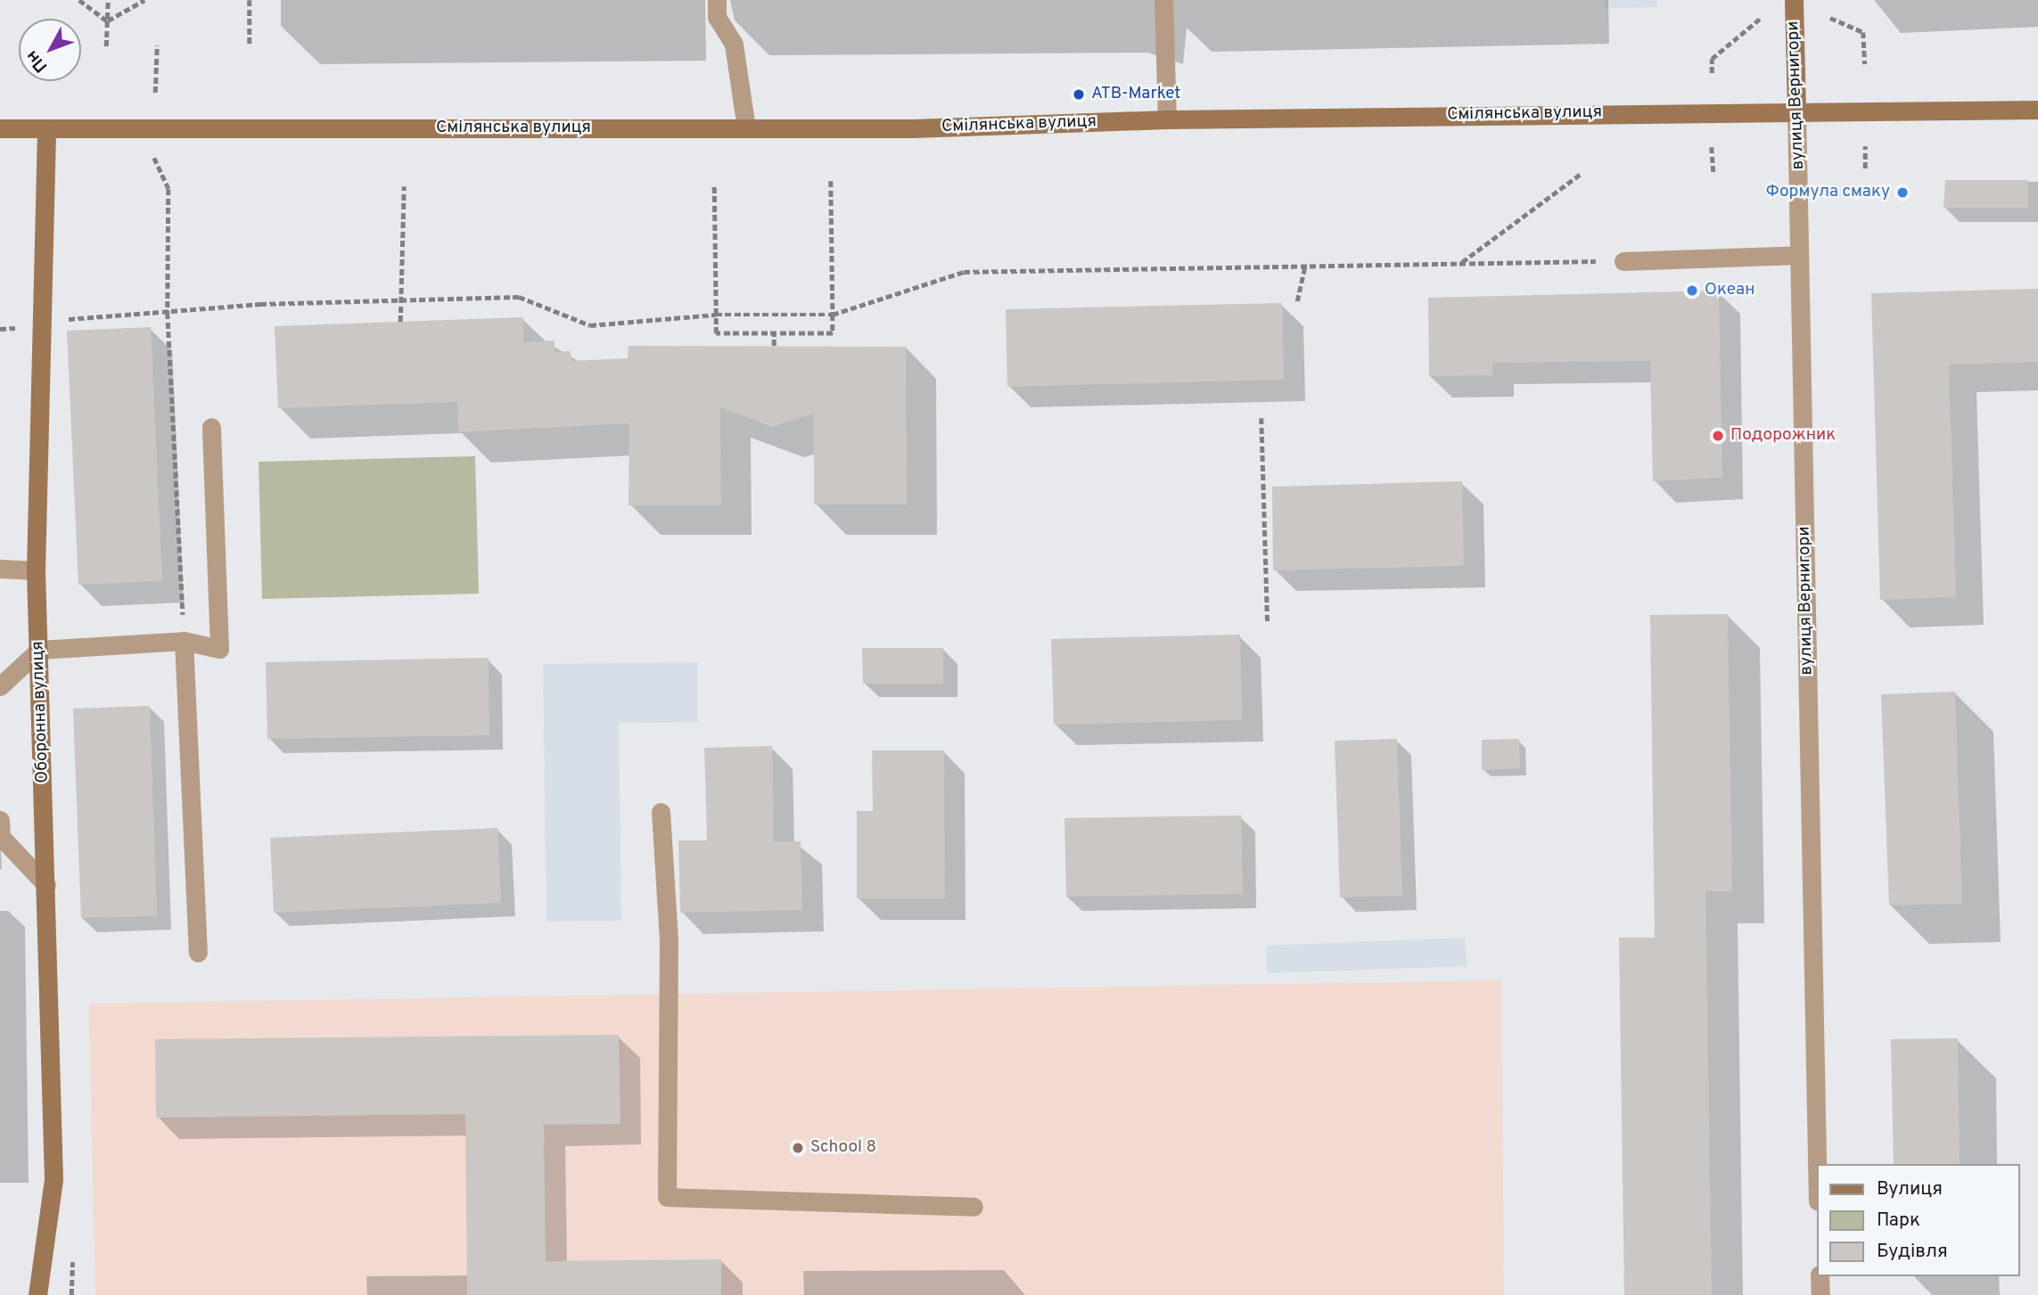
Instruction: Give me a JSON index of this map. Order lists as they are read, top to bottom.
{
  "streets": {
    "main road": ["вулиця Вернигори", "Смілянська вулиця", "Оборонна вулиця"]
  },
  "crossings": [
    ["вулиця Вернигори", "Смілянська вулиця"],
    ["Смілянська вулиця", "Оборонна вулиця"]
  ],
  "places": [
    "ATB-Market",
    "Формула смаку",
    "Океан",
    "Подорожник",
    "School 8"
  ],
  "legend": ["Вулиця", "Парк", "Будівля"],
  "north": "bottom left"
}
